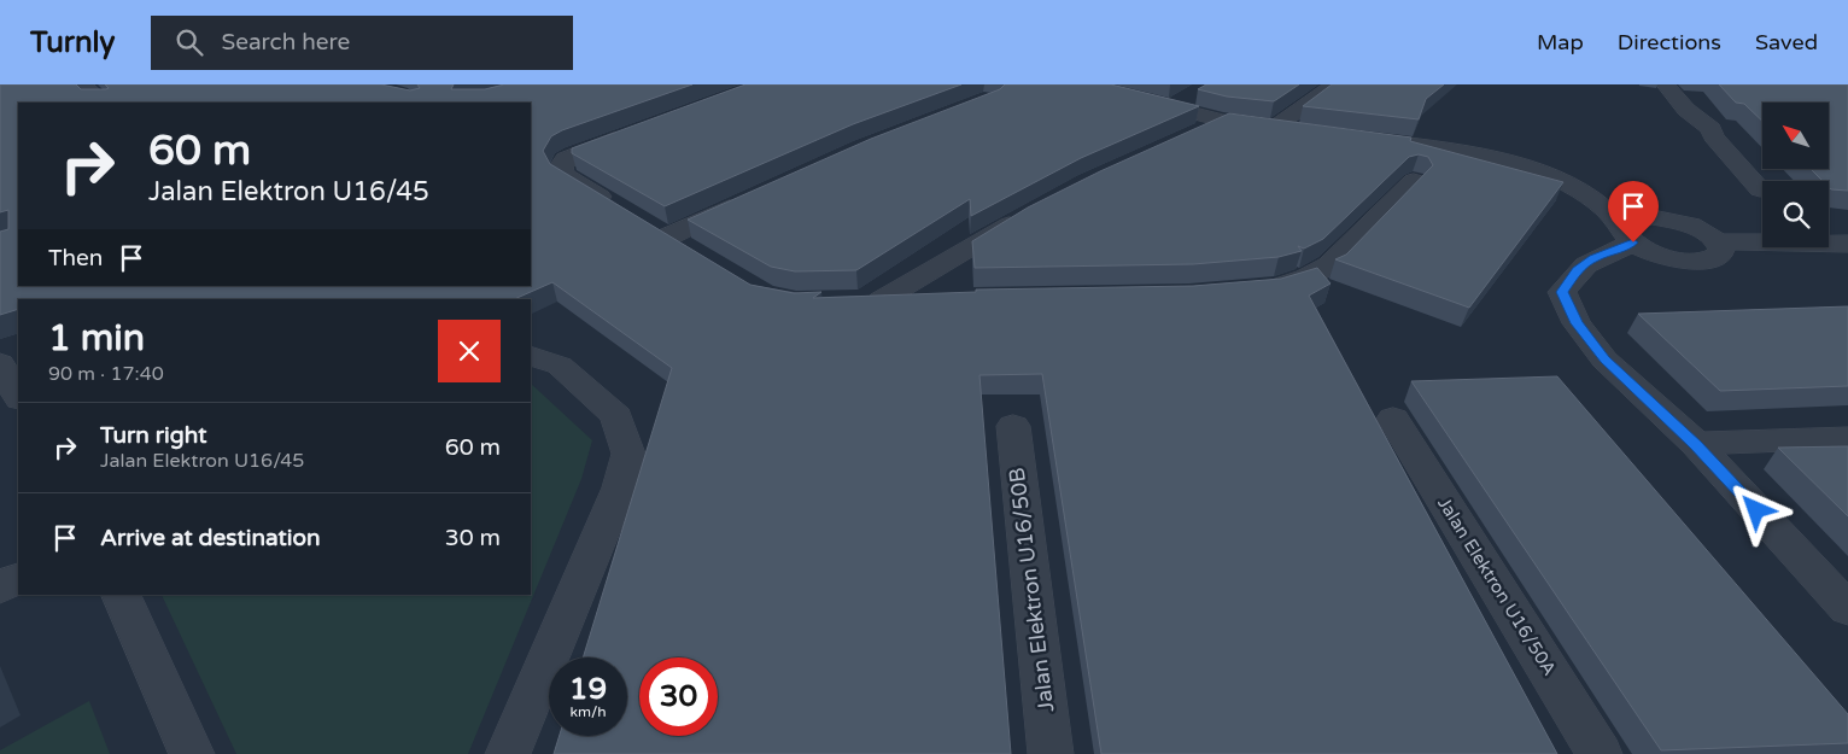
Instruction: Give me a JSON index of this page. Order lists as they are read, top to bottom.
{
  "streets": {
    "street": ["Jalan Elektron U16/50A", "Jalan Elektron U16/50B"]
  },
  "north": "top left",
  "page": {
    "header": "Turnly",
    "search": "Search here",
    "nav": ["Map", "Directions", "Saved"],
    "turn": ["60 m", "Jalan Elektron U16/45"],
    "then": "Then",
    "heading": ["1 min", "90 m · 17:40"],
    "list": [
      {
        "name": "Turn right",
        "note": "Jalan Elektron U16/45",
        "value": "60 m"
      },
      {
        "name": "Arrive at destination",
        "value": "30 m"
      }
    ],
    "speed": "19 km/h",
    "limit": "30"
  }
}
